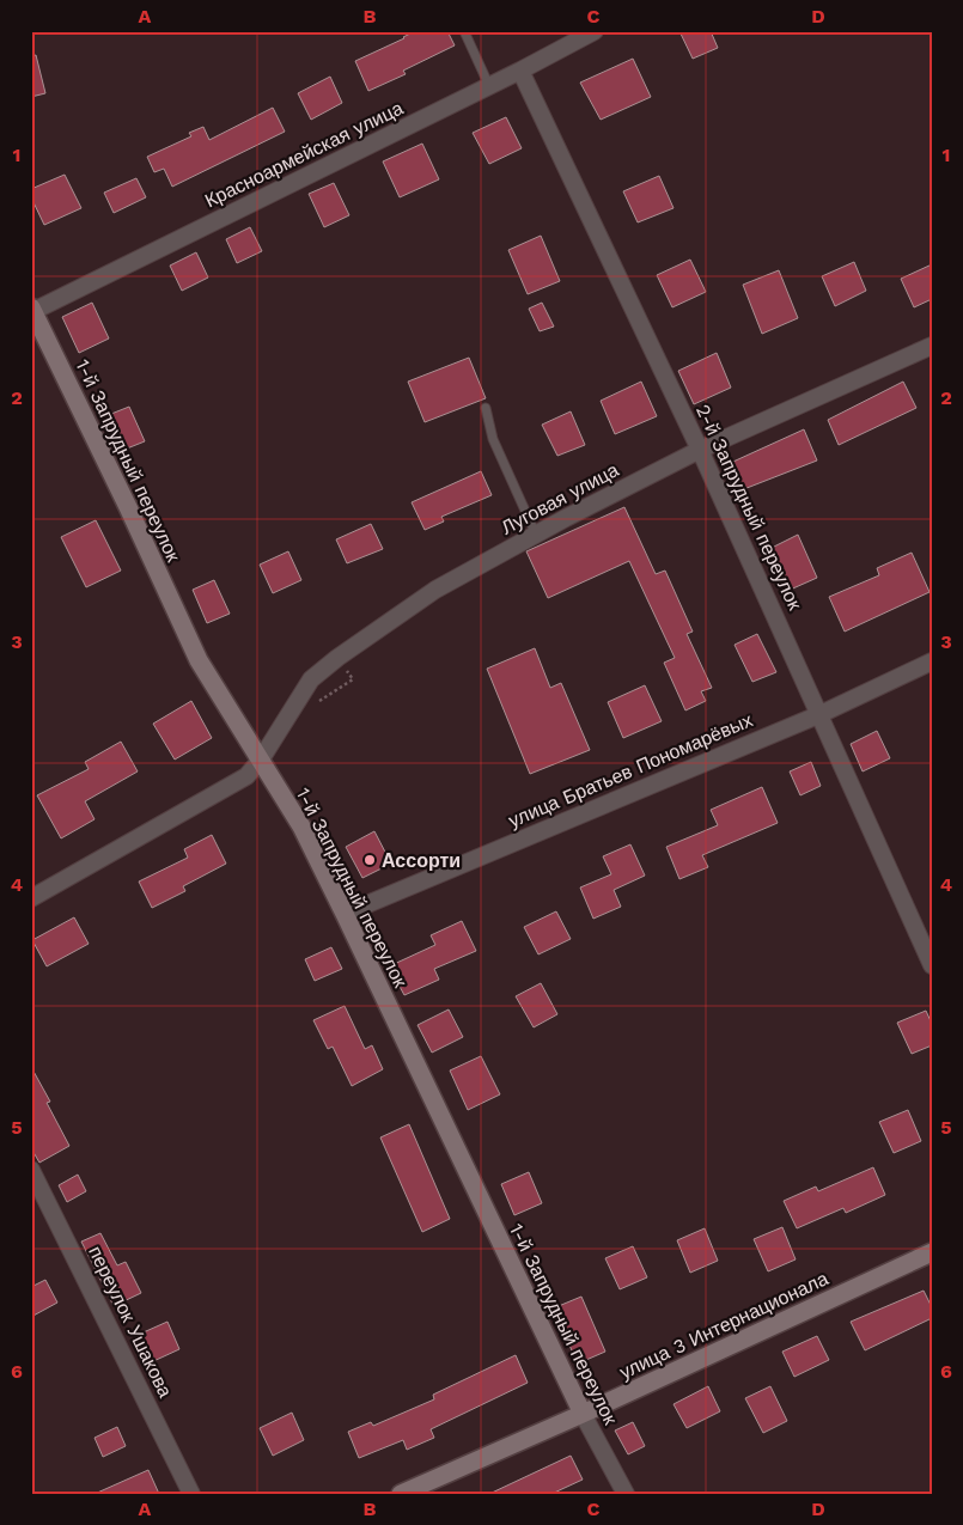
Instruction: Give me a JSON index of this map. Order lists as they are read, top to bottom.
{
  "streets": {
    "street": [
      "Красноармейская улица",
      "1-й Запрудный переулок",
      "Луговая улица",
      "2-й Запрудный переулок",
      "улица Братьев Пономарёвых",
      "переулок Ушакова",
      "улица 3 Интернационала"
    ]
  },
  "crossings": [
    ["Красноармейская улица", "1-й Запрудный переулок"],
    ["Красноармейская улица", "2-й Запрудный переулок"],
    ["1-й Запрудный переулок", "Луговая улица"],
    ["1-й Запрудный переулок", "улица Братьев Пономарёвых"],
    ["1-й Запрудный переулок", "улица 3 Интернационала"],
    ["Луговая улица", "2-й Запрудный переулок"],
    ["2-й Запрудный переулок", "улица Братьев Пономарёвых"]
  ],
  "places": ["Ассорти"],
  "grid": {
    "columns": [
      "A",
      "B",
      "C",
      "D"
    ],
    "rows": [
      "1",
      "2",
      "3",
      "4",
      "5",
      "6"
    ]
  }
}
